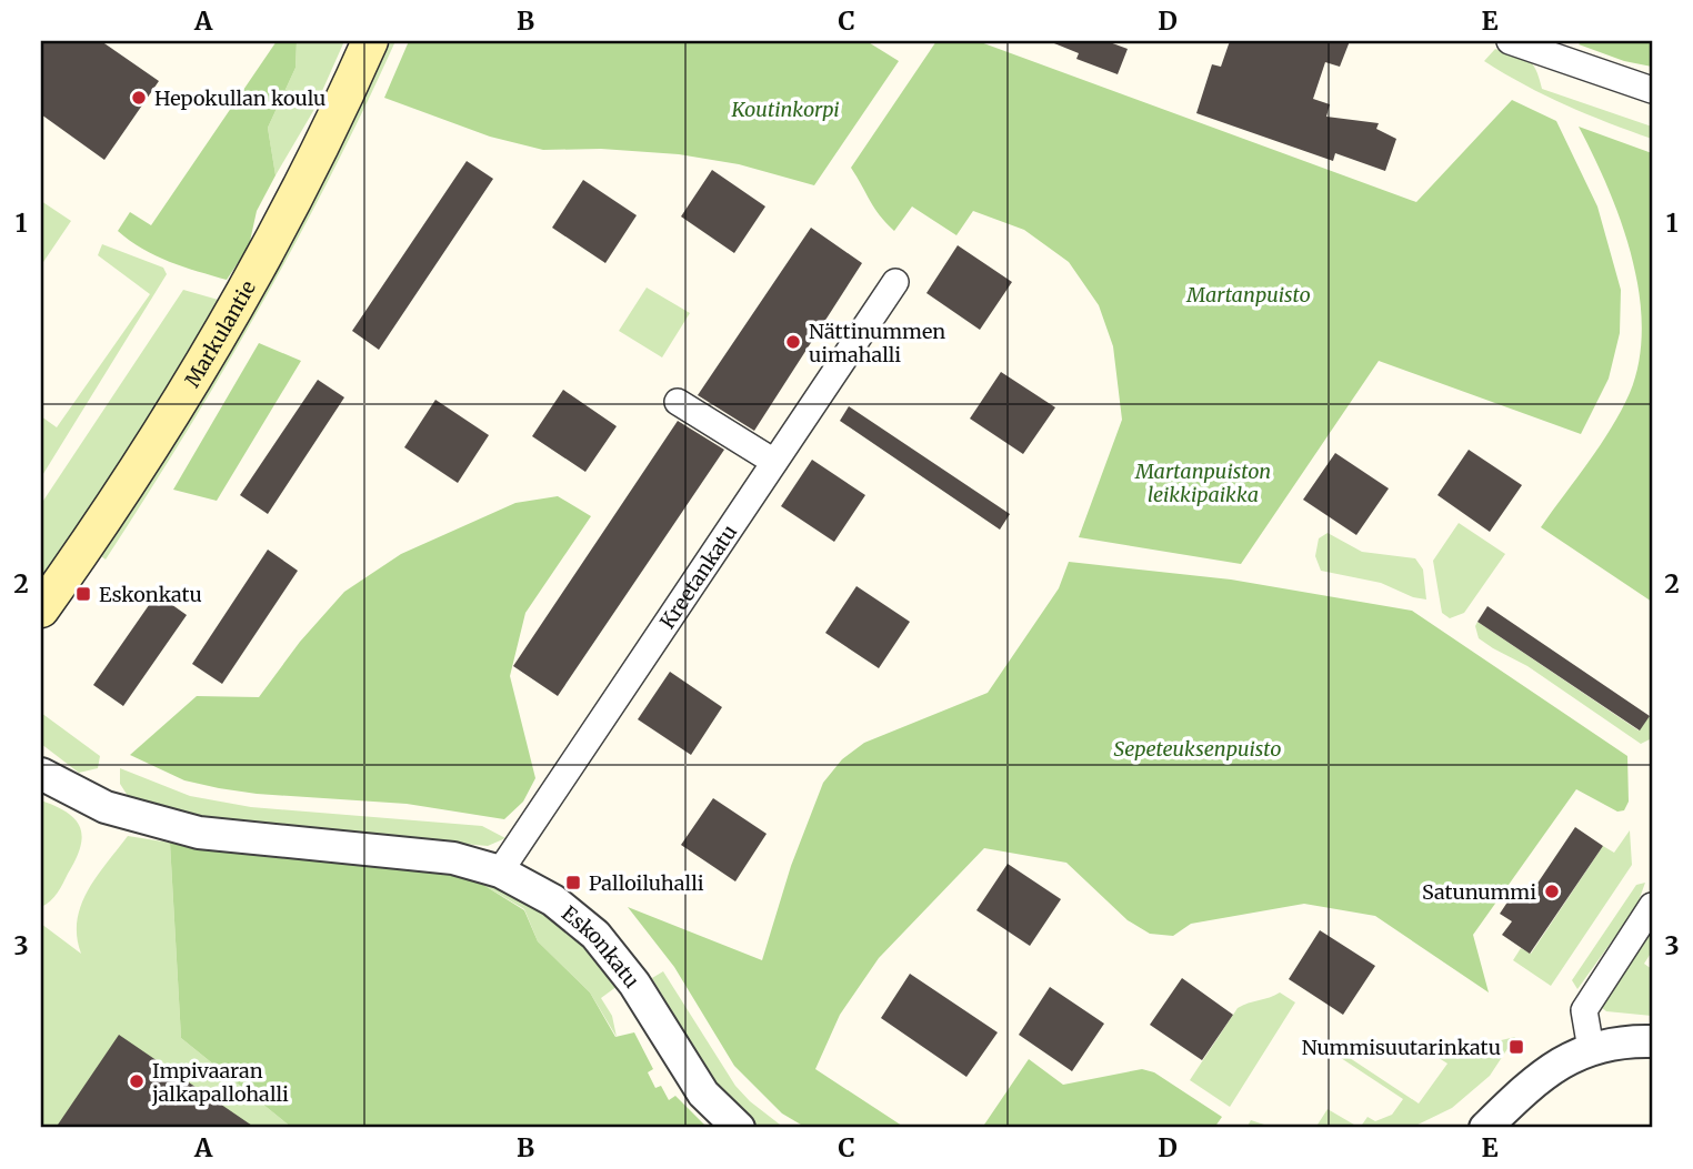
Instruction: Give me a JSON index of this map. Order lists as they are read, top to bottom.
{
  "streets": {
    "main road": ["Markulantie"],
    "street": ["Kreetankatu", "Eskonkatu"]
  },
  "crossings": [
    ["Kreetankatu", "Eskonkatu"]
  ],
  "parks": [
    "Koutinkorpi",
    "Martanpuisto",
    "Martanpuiston leikkipaikka",
    "Sepeteuksenpuisto"
  ],
  "places": {
    "other": [
      "Hepokullan koulu",
      "Nättinummen uimahalli",
      "Satunummi",
      "Impivaaran jalkapallohalli"
    ],
    "transit": ["Eskonkatu", "Palloiluhalli", "Nummisuutarinkatu"]
  },
  "grid": {
    "columns": [
      "A",
      "B",
      "C",
      "D",
      "E"
    ],
    "rows": ["1", "2", "3"]
  }
}
